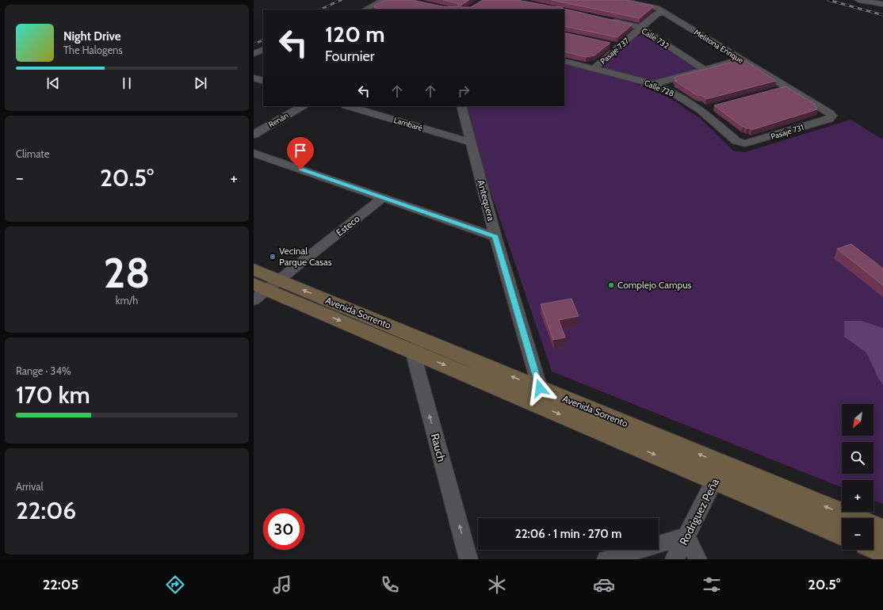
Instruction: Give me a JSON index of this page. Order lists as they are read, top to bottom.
{
  "streets": {
    "main road": ["Avenida Sorrento"],
    "street": [
      "Calle 732",
      "Melitona Enrique",
      "Pasaje 737",
      "Calle 728",
      "Renán",
      "Lambaré",
      "Pasaje 731",
      "Antequera",
      "Esteco",
      "Rauch",
      "Rodríguez Peña"
    ]
  },
  "crossings": [
    ["Calle 732", "Pasaje 737"],
    ["Melitona Enrique", "Pasaje 737"],
    ["Melitona Enrique", "Pasaje 731"],
    ["Pasaje 737", "Calle 728"],
    ["Calle 728", "Pasaje 731"],
    ["Lambaré", "Antequera"],
    ["Antequera", "Avenida Sorrento"],
    ["Esteco", "Avenida Sorrento"],
    ["Avenida Sorrento", "Rauch"],
    ["Avenida Sorrento", "Rodríguez Peña"]
  ],
  "one_way": ["Rauch"],
  "places": ["Vecinal Parque Casas", "Complejo Campus"],
  "north": "bottom left",
  "page": {
    "turn": ["120 m", "Fournier"],
    "song": ["Night Drive", "The Halogens"],
    "tile": [
      "Climate",
      ["28", "km/h"],
      ["Range · 34%", "170 km"],
      ["Arrival", "22:06"]
    ],
    "heat": ["−", "20.5°", "+"],
    "map_buttons": ["+", "−"],
    "limit": "30",
    "trip": "22:06 · 1 min · 270 m",
    "tabs": ["22:05", "20.5°"]
  }
}
